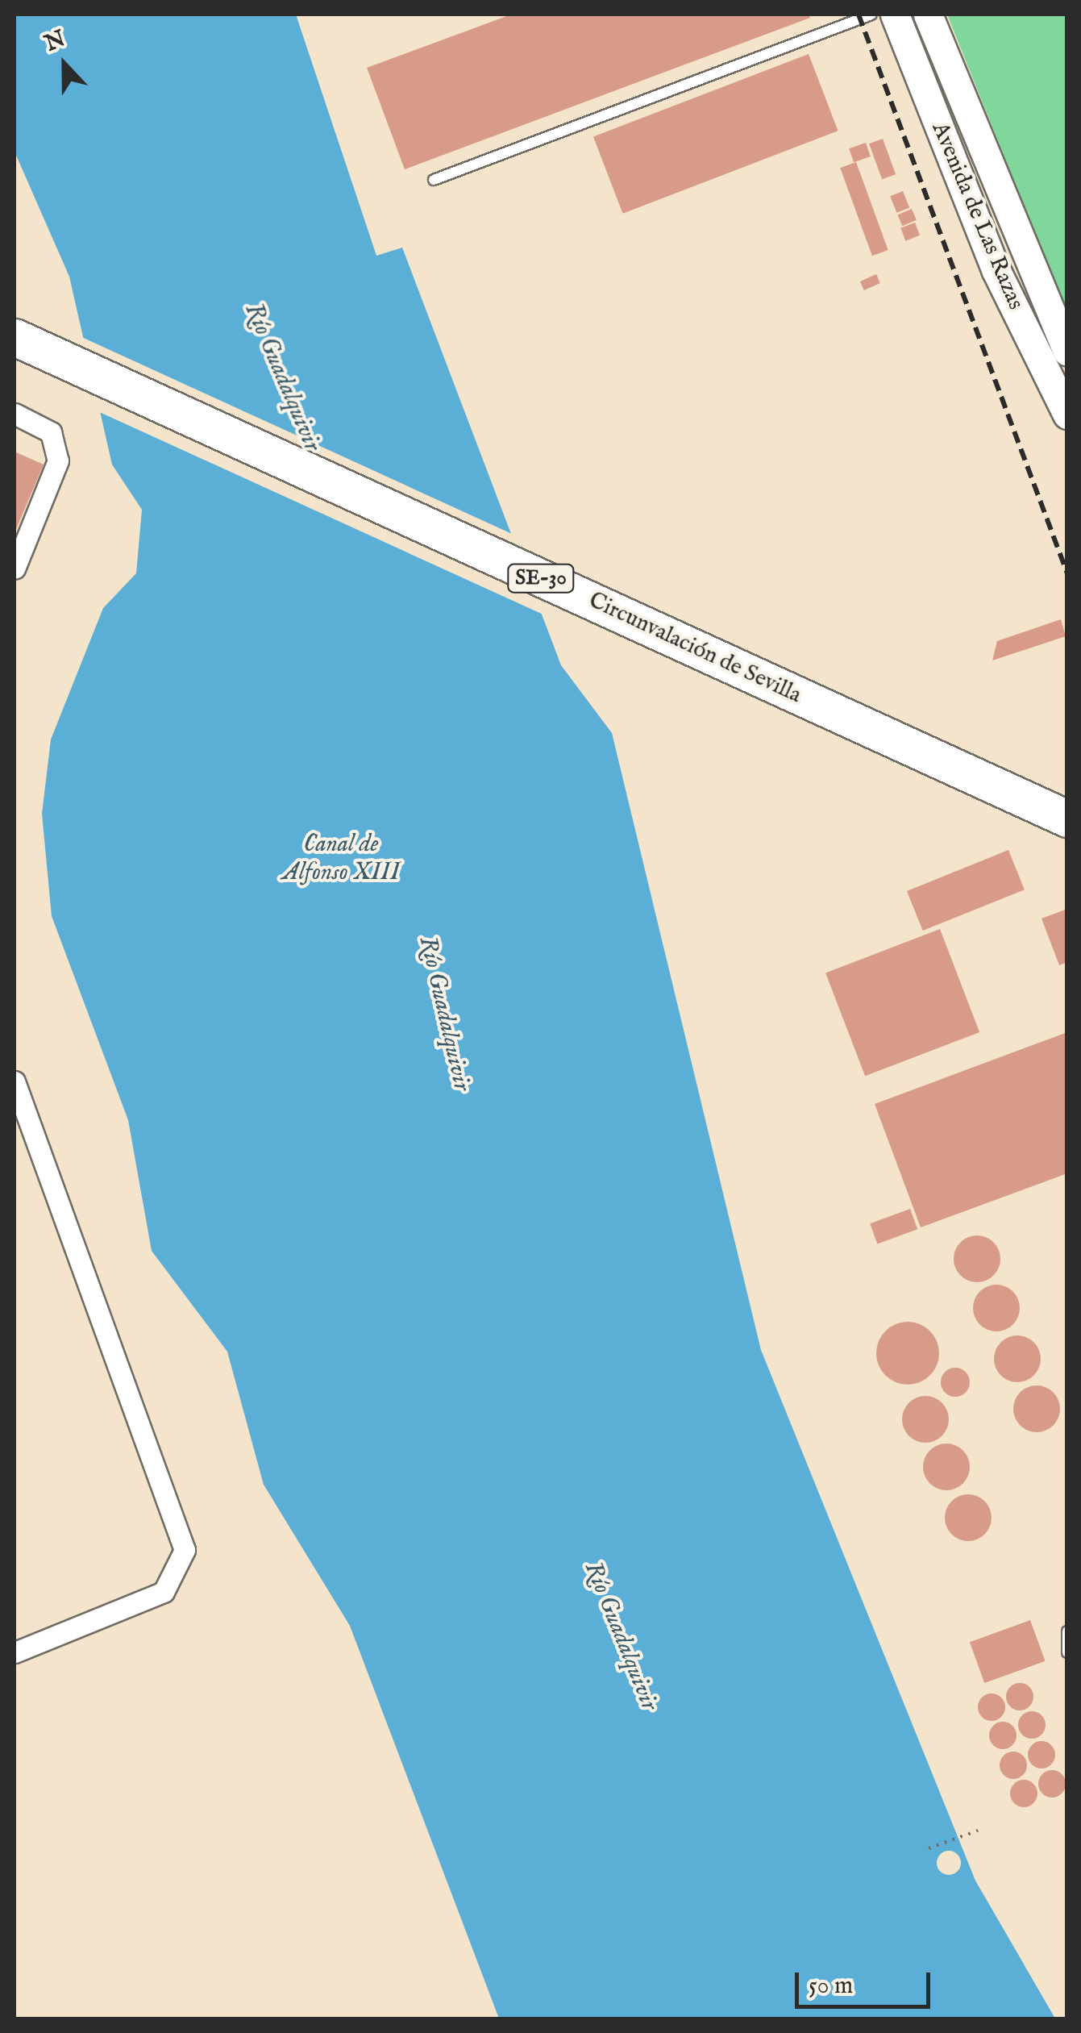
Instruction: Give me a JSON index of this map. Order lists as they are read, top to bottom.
{
  "streets": {
    "highway": ["SE-30", "Circunvalación de Sevilla"],
    "main road": ["Avenida de Las Razas"]
  },
  "water": ["Río Guadalquivir", "Canal de Alfonso XIII"],
  "scale_bar": "50 m",
  "north": "top"
}
